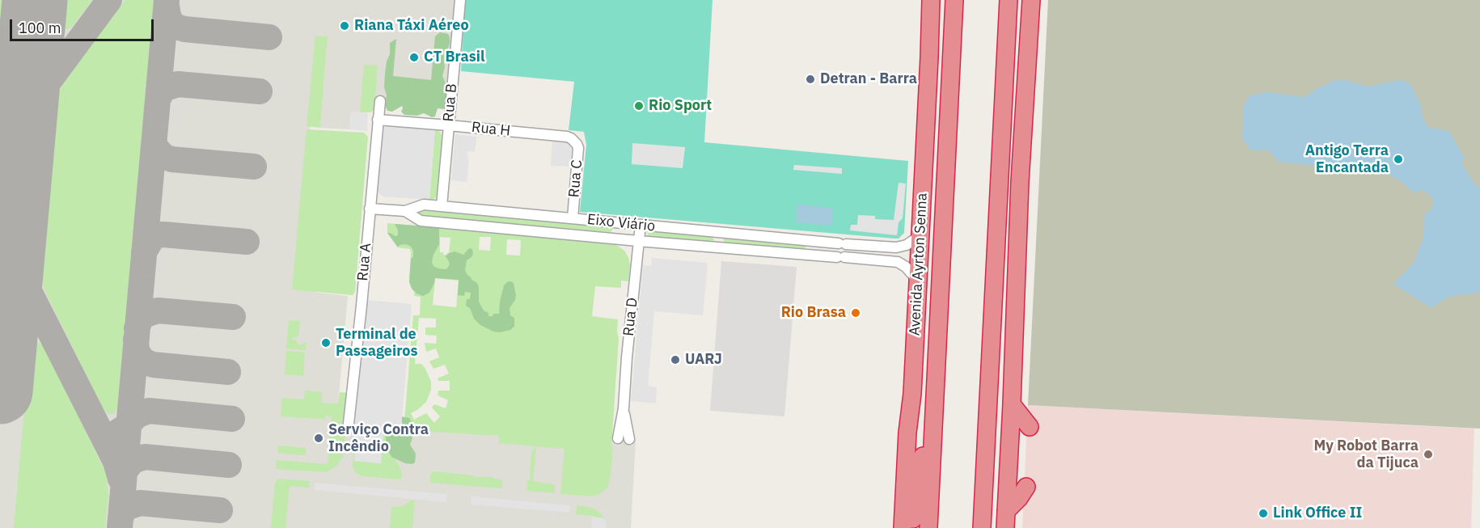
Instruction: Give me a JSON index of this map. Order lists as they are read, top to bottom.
{
  "streets": {
    "highway": ["Avenida Ayrton Senna"],
    "street": [
      "Rua B",
      "Rua H",
      "Rua C",
      "Eixo Viário",
      "Rua A",
      "Rua D"
    ]
  },
  "crossings": [
    ["Rua B", "Rua H"],
    ["Rua B", "Eixo Viário"],
    ["Rua H", "Rua C"],
    ["Rua H", "Rua A"],
    ["Rua C", "Eixo Viário"],
    ["Eixo Viário", "Rua A"],
    ["Eixo Viário", "Avenida Ayrton Senna"],
    ["Eixo Viário", "Rua D"]
  ],
  "places": [
    "Riana Táxi Aéreo",
    "CT Brasil",
    "Detran - Barra",
    "Rio Sport",
    "Antigo Terra Encantada",
    "Rio Brasa",
    "Terminal de Passageiros",
    "UARJ",
    "Serviço Contra Incêndio",
    "My Robot Barra da Tijuca",
    "Link Office II"
  ],
  "scale_bar": "100 m"
}
